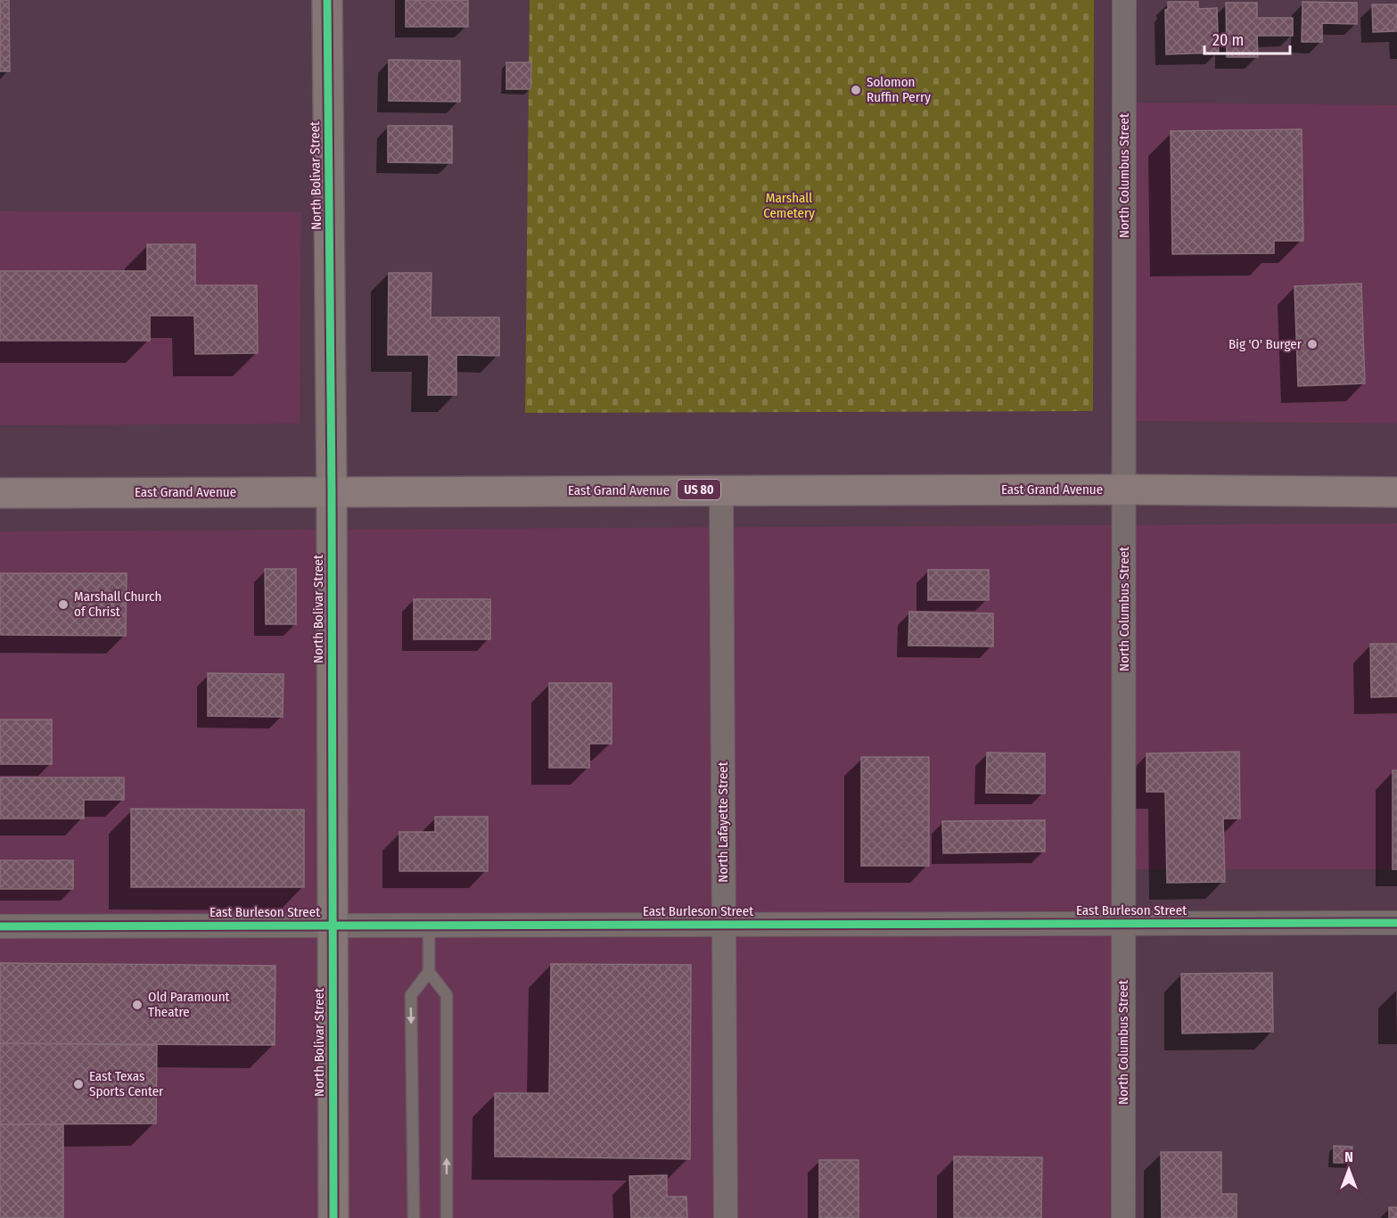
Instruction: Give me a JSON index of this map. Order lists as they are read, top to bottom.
{
  "streets": {
    "highway": ["US 80", "East Grand Avenue"],
    "street": [
      "North Bolivar Street",
      "North Columbus Street",
      "North Lafayette Street",
      "East Burleson Street"
    ]
  },
  "crossings": [
    ["North Bolivar Street", "East Grand Avenue"],
    ["North Bolivar Street", "East Burleson Street"],
    ["North Columbus Street", "East Grand Avenue"],
    ["North Columbus Street", "East Burleson Street"],
    ["East Grand Avenue", "North Lafayette Street"],
    ["North Lafayette Street", "East Burleson Street"]
  ],
  "parks": ["Marshall Cemetery"],
  "places": [
    "Solomon Ruffin Perry",
    "Big 'O' Burger",
    "Marshall Church of Christ",
    "Old Paramount Theatre",
    "East Texas Sports Center"
  ],
  "scale_bar": "20 m",
  "north": "top"
}
